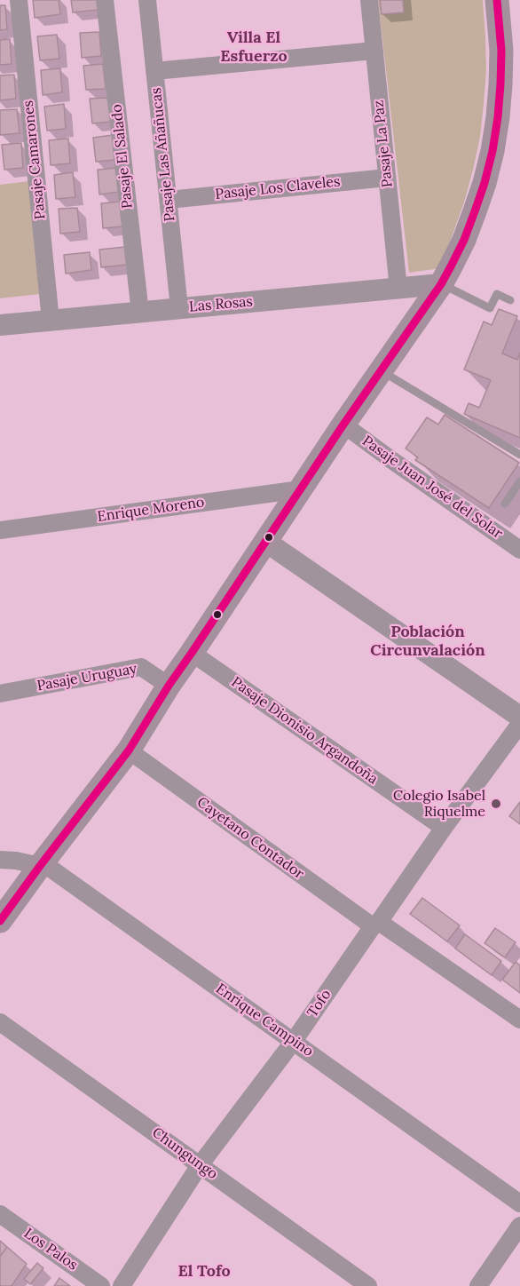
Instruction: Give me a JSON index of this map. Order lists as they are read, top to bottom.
{
  "streets": {
    "street": [
      "Pasaje La Paz",
      "Pasaje Las Añañucas",
      "Pasaje El Salado",
      "Pasaje Camarones",
      "Pasaje Los Claveles",
      "Las Rosas",
      "Pasaje Juan José del Solar",
      "Enrique Moreno",
      "Pasaje Uruguay",
      "Pasaje Dionisio Argandoña",
      "Cayetano Contador",
      "Tofo",
      "Enrique Campino",
      "Chungungo",
      "Los Palos"
    ]
  },
  "crossings": [
    ["Pasaje La Paz", "Pasaje Los Claveles"],
    ["Pasaje La Paz", "Las Rosas"],
    ["Pasaje Las Añañucas", "Pasaje Los Claveles"],
    ["Pasaje Las Añañucas", "Las Rosas"],
    ["Pasaje El Salado", "Las Rosas"],
    ["Pasaje Camarones", "Las Rosas"],
    ["Pasaje Dionisio Argandoña", "Tofo"],
    ["Cayetano Contador", "Tofo"],
    ["Tofo", "Enrique Campino"],
    ["Tofo", "Chungungo"]
  ],
  "districts": ["Villa El Esfuerzo", "Población Circunvalación", "El Tofo"],
  "places": ["Colegio Isabel Riquelme"]
}
